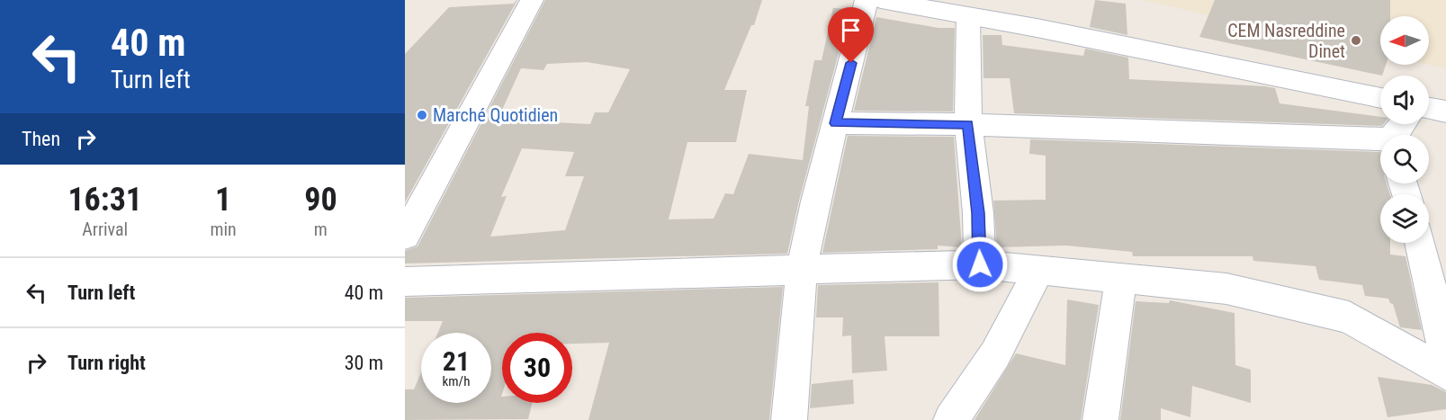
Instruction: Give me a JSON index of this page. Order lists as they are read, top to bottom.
{
  "places": ["CEM Nasreddine Dinet", "Marché Quotidien"],
  "north": "left",
  "page": {
    "turn": ["40 m", "Turn left"],
    "then": "Then",
    "eta": [
      "16:31",
      "Arrival",
      "1",
      "min",
      "90",
      "m"
    ],
    "list": [
      {
        "name": "Turn left",
        "value": "40 m"
      },
      {
        "name": "Turn right",
        "value": "30 m"
      }
    ],
    "speed": "21 km/h",
    "limit": "30"
  }
}
